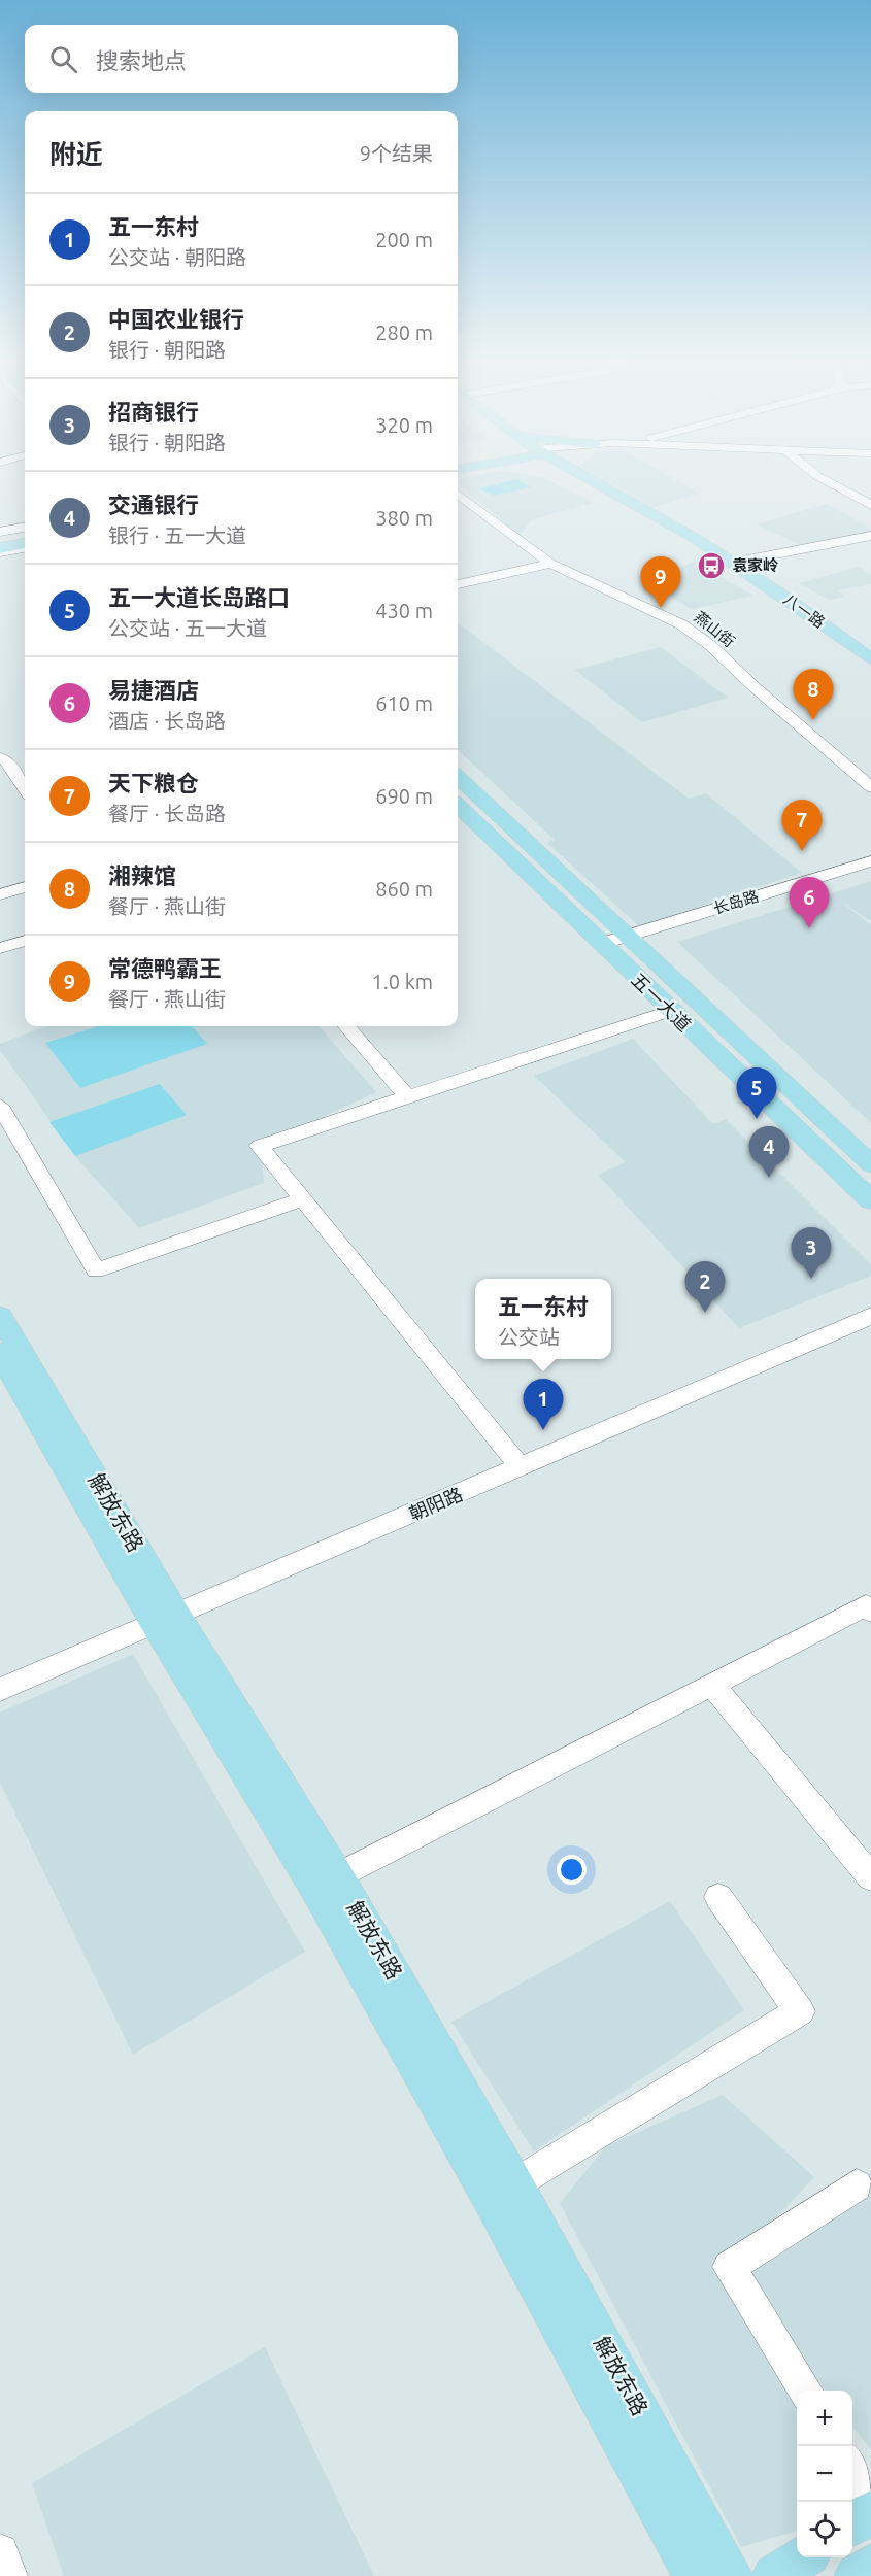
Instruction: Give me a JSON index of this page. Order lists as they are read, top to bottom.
{
  "streets": {
    "main road": ["八一路", "五一大道", "解放东路"],
    "street": ["燕山街", "长岛路", "朝阳路"]
  },
  "crossings": [
    ["长岛路", "五一大道"],
    ["朝阳路", "解放东路"]
  ],
  "places": {
    "bus stop": ["袁家岭"]
  },
  "page": {
    "search": "搜索地点",
    "heading": ["附近", "9个结果"],
    "list": [
      {
        "mark": "1",
        "name": "五一东村",
        "note": "公交站 · 朝阳路",
        "value": "200 m"
      },
      {
        "mark": "2",
        "name": "中国农业银行",
        "note": "银行 · 朝阳路",
        "value": "280 m"
      },
      {
        "mark": "3",
        "name": "招商银行",
        "note": "银行 · 朝阳路",
        "value": "320 m"
      },
      {
        "mark": "4",
        "name": "交通银行",
        "note": "银行 · 五一大道",
        "value": "380 m"
      },
      {
        "mark": "5",
        "name": "五一大道长岛路口",
        "note": "公交站 · 五一大道",
        "value": "430 m"
      },
      {
        "mark": "6",
        "name": "易捷酒店",
        "note": "酒店 · 长岛路",
        "value": "610 m"
      },
      {
        "mark": "7",
        "name": "天下粮仓",
        "note": "餐厅 · 长岛路",
        "value": "690 m"
      },
      {
        "mark": "8",
        "name": "湘辣馆",
        "note": "餐厅 · 燕山街",
        "value": "860 m"
      },
      {
        "mark": "9",
        "name": "常德鸭霸王",
        "note": "餐厅 · 燕山街",
        "value": "1.0 km"
      }
    ],
    "pins": [
      "9",
      "8",
      "7",
      "6",
      "5",
      "4",
      "3",
      "2",
      "1"
    ],
    "popup": ["五一东村", "公交站"],
    "map_buttons": ["+", "−"]
  }
}
